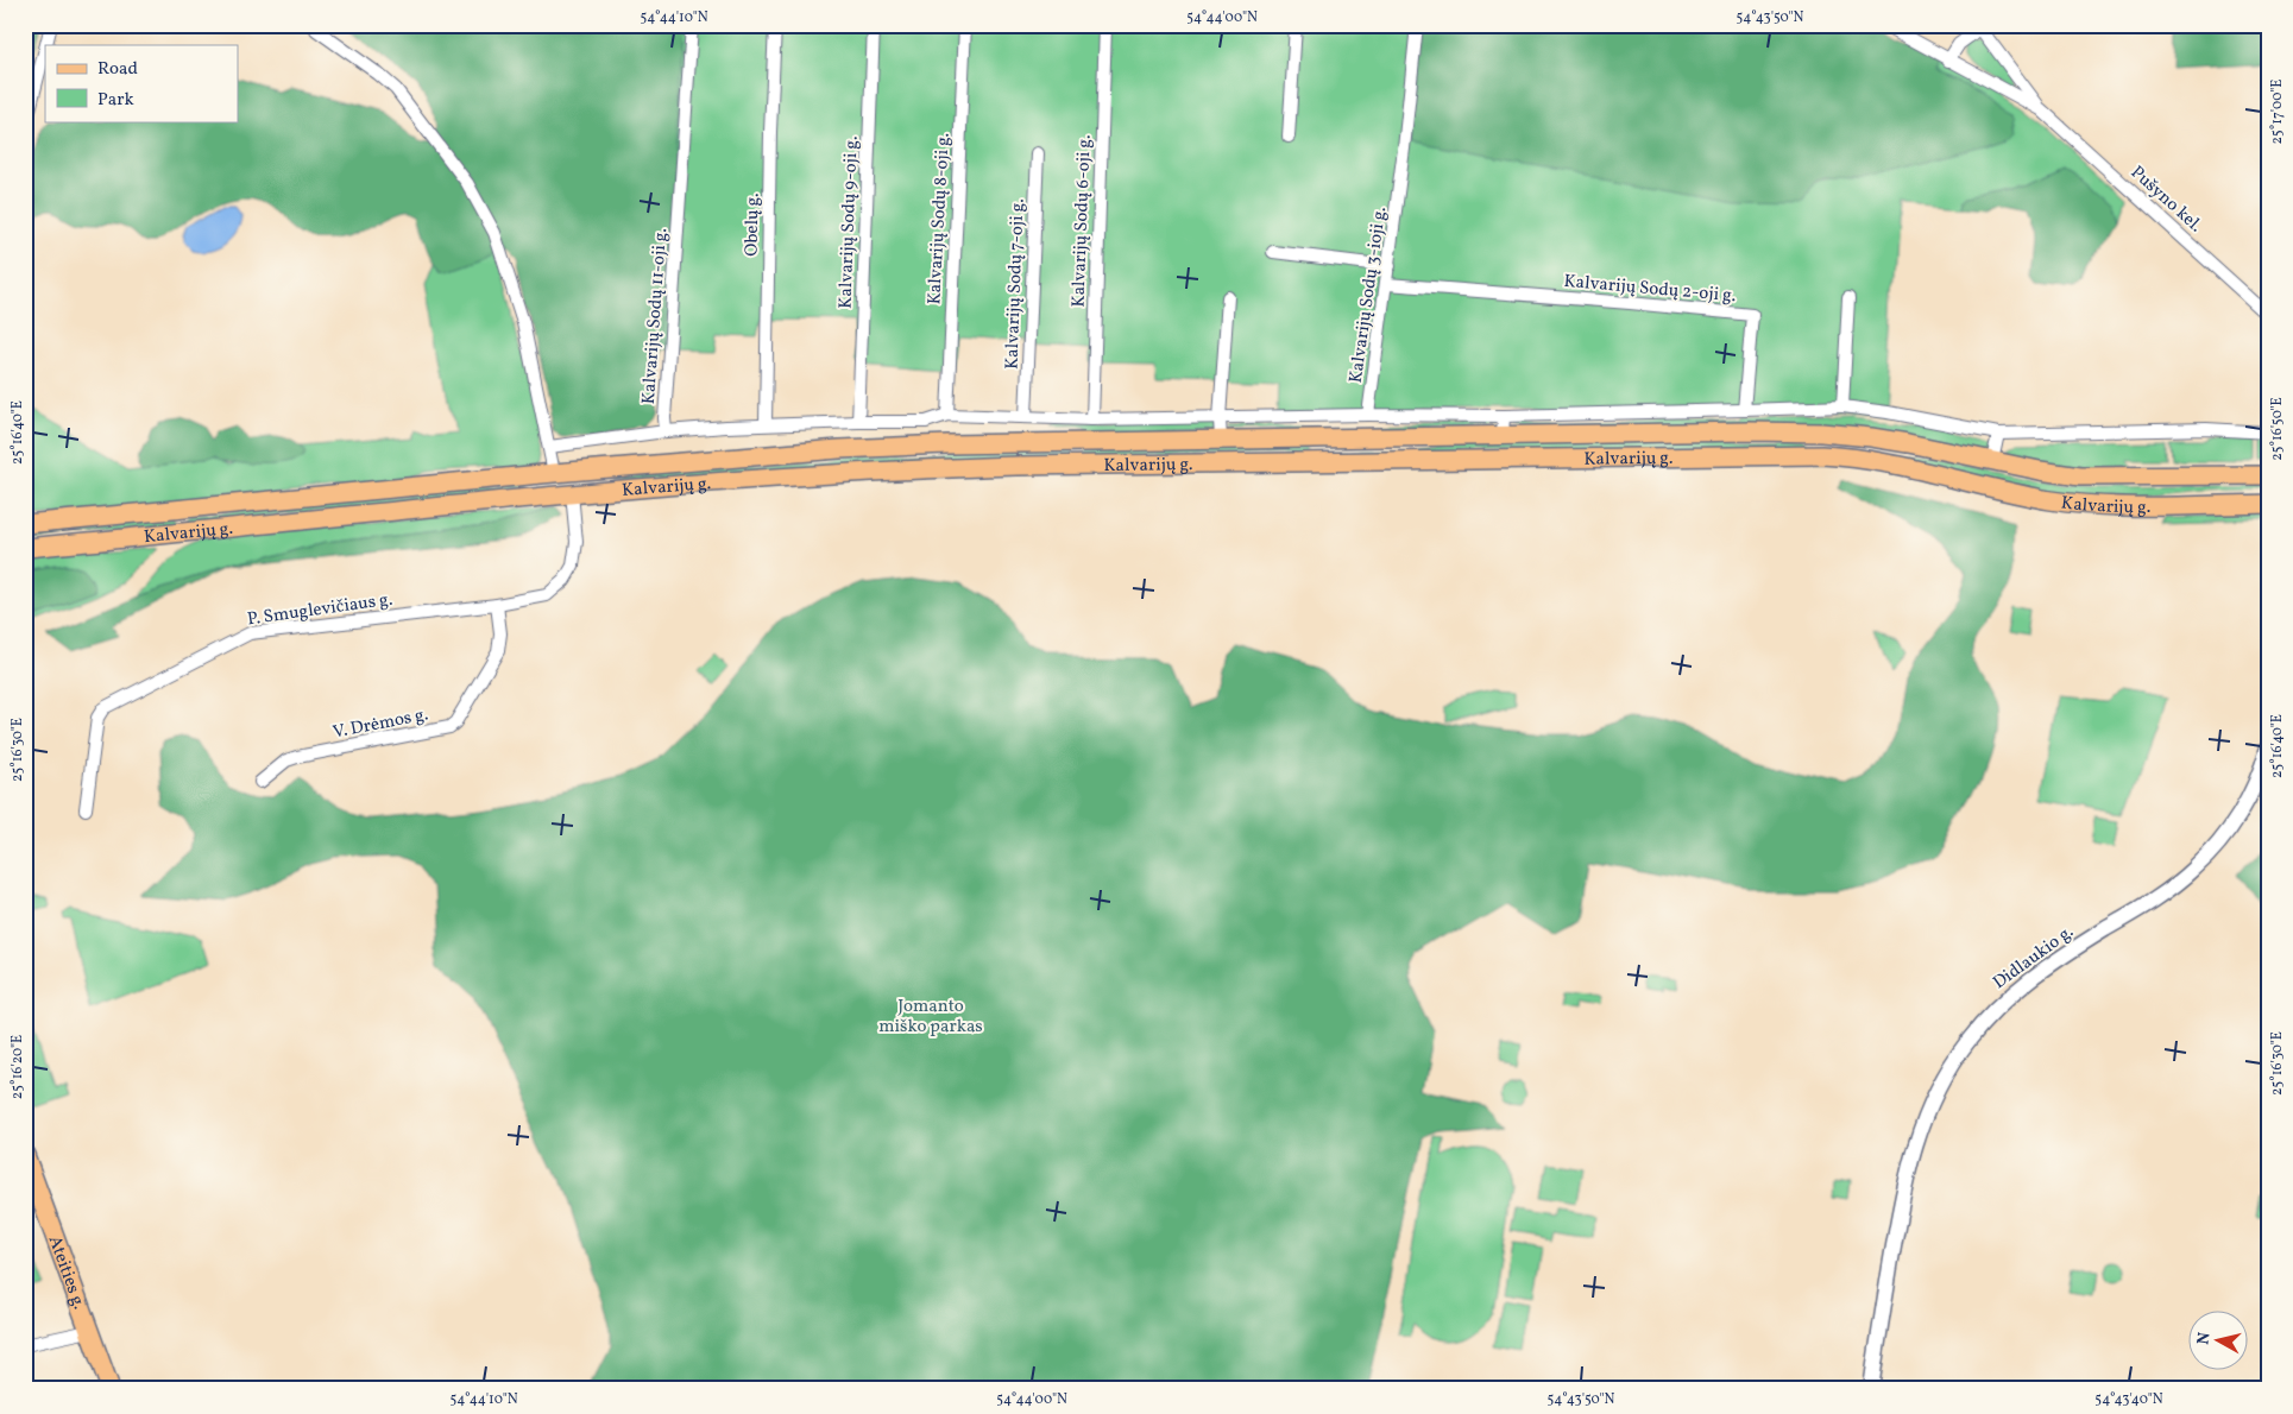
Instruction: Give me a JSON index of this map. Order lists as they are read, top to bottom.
{
  "streets": {
    "main road": ["Kalvarijų g.", "Ateities g."],
    "street": [
      "Pušyno kel.",
      "Kalvarijų Sodų 8-oji g.",
      "Kalvarijų Sodų 6-oji g.",
      "Kalvarijų Sodų 9-oji g.",
      "Obelų g.",
      "Kalvarijų Sodų 7-oji g.",
      "Kalvarijų Sodų 2-oji g.",
      "Kalvarijų Sodų 3-ioji g.",
      "Kalvarijų Sodų 11-oji g.",
      "P. Smuglevičiaus g.",
      "V. Drėmos g.",
      "Didlaukio g."
    ]
  },
  "crossings": [
    ["Kalvarijų Sodų 2-oji g.", "Kalvarijų Sodų 3-ioji g."],
    ["Kalvarijų g.", "P. Smuglevičiaus g."],
    ["P. Smuglevičiaus g.", "V. Drėmos g."]
  ],
  "parks": ["Jomanto miško parkas"],
  "legend": ["Road", "Park"],
  "north": "left",
  "coordinates": [
    "54°44'10\"N",
    "54°44'00\"N",
    "54°43'50\"N",
    "25°17'00\"E",
    "25°16'50\"E",
    "25°16'40\"E",
    "25°16'30\"E",
    "25°16'20\"E",
    "54°43'40\"N"
  ]
}
